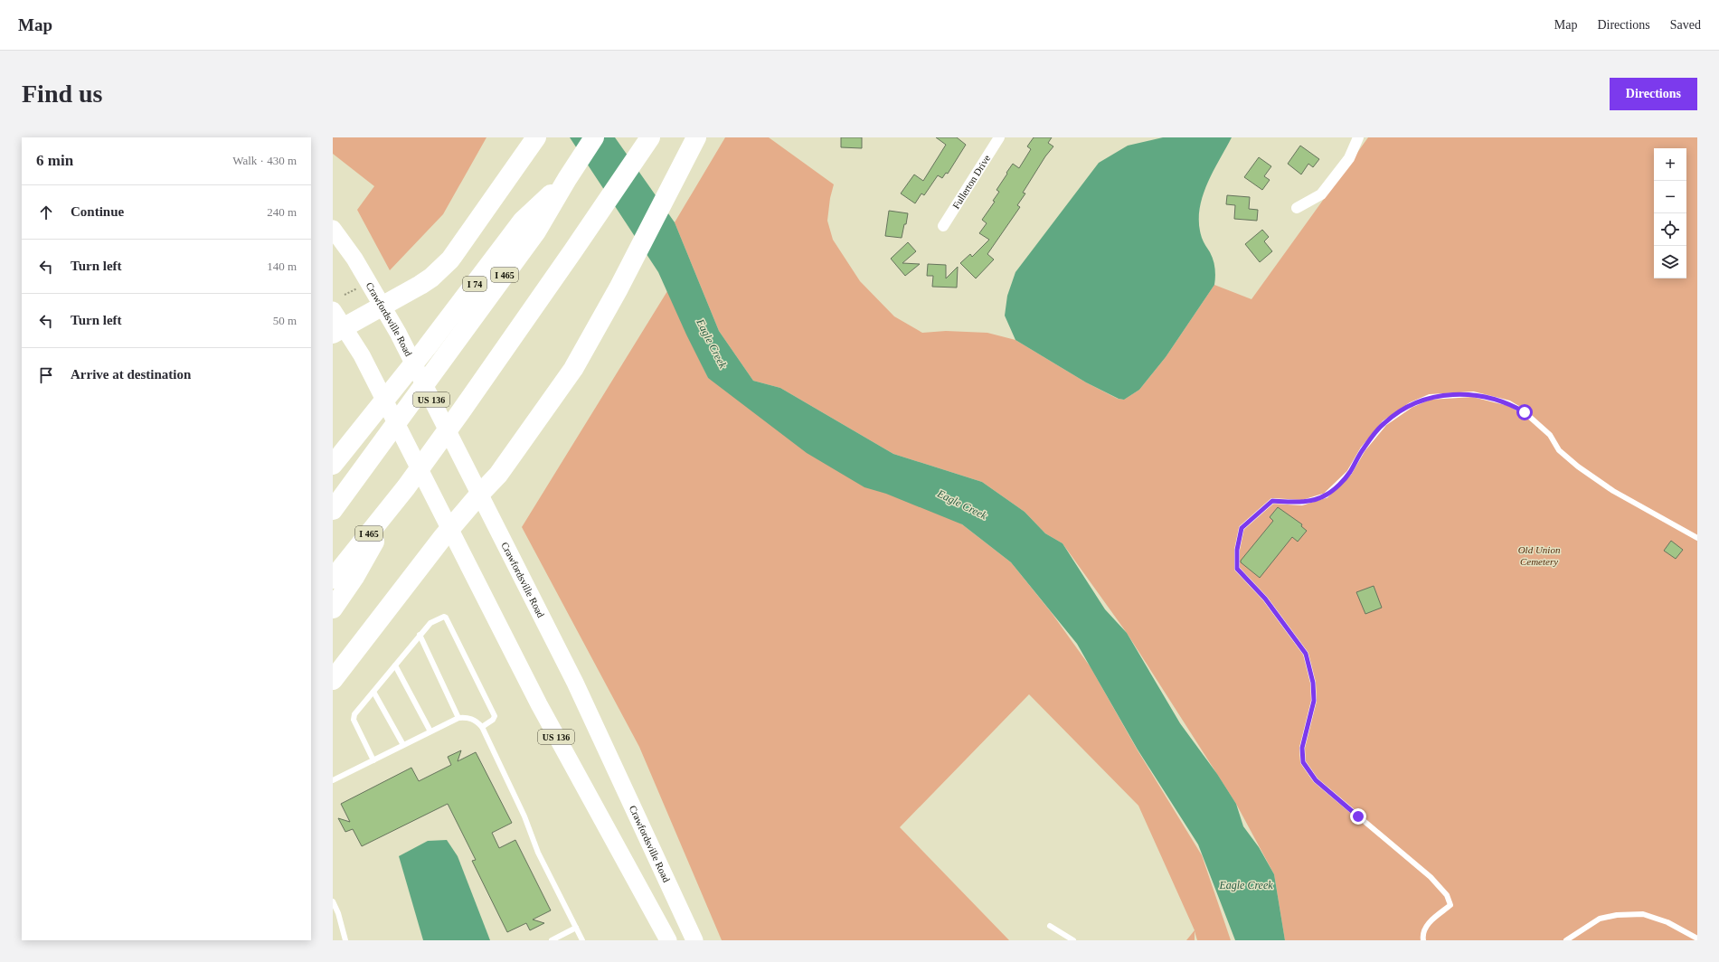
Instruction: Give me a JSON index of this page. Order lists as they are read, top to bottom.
{
  "streets": {
    "highway": ["I 465", "I 74"],
    "main road": ["Crawfordsville Road", "US 136"],
    "street": ["Fullerton Drive"]
  },
  "crossings": [
    ["I 465", "I 74"]
  ],
  "water": ["Eagle Creek"],
  "parks": ["Old Union Cemetery"],
  "page": {
    "header": "Map",
    "nav": ["Map", "Directions", "Saved"],
    "buttons": "Directions",
    "title": "Find us",
    "heading": ["6 min", "Walk · 430 m"],
    "map_buttons": ["+", "−"],
    "list": [
      ["Continue", "240 m"],
      ["Turn left", "140 m"],
      ["Turn left", "50 m"],
      "Arrive at destination"
    ]
  }
}
